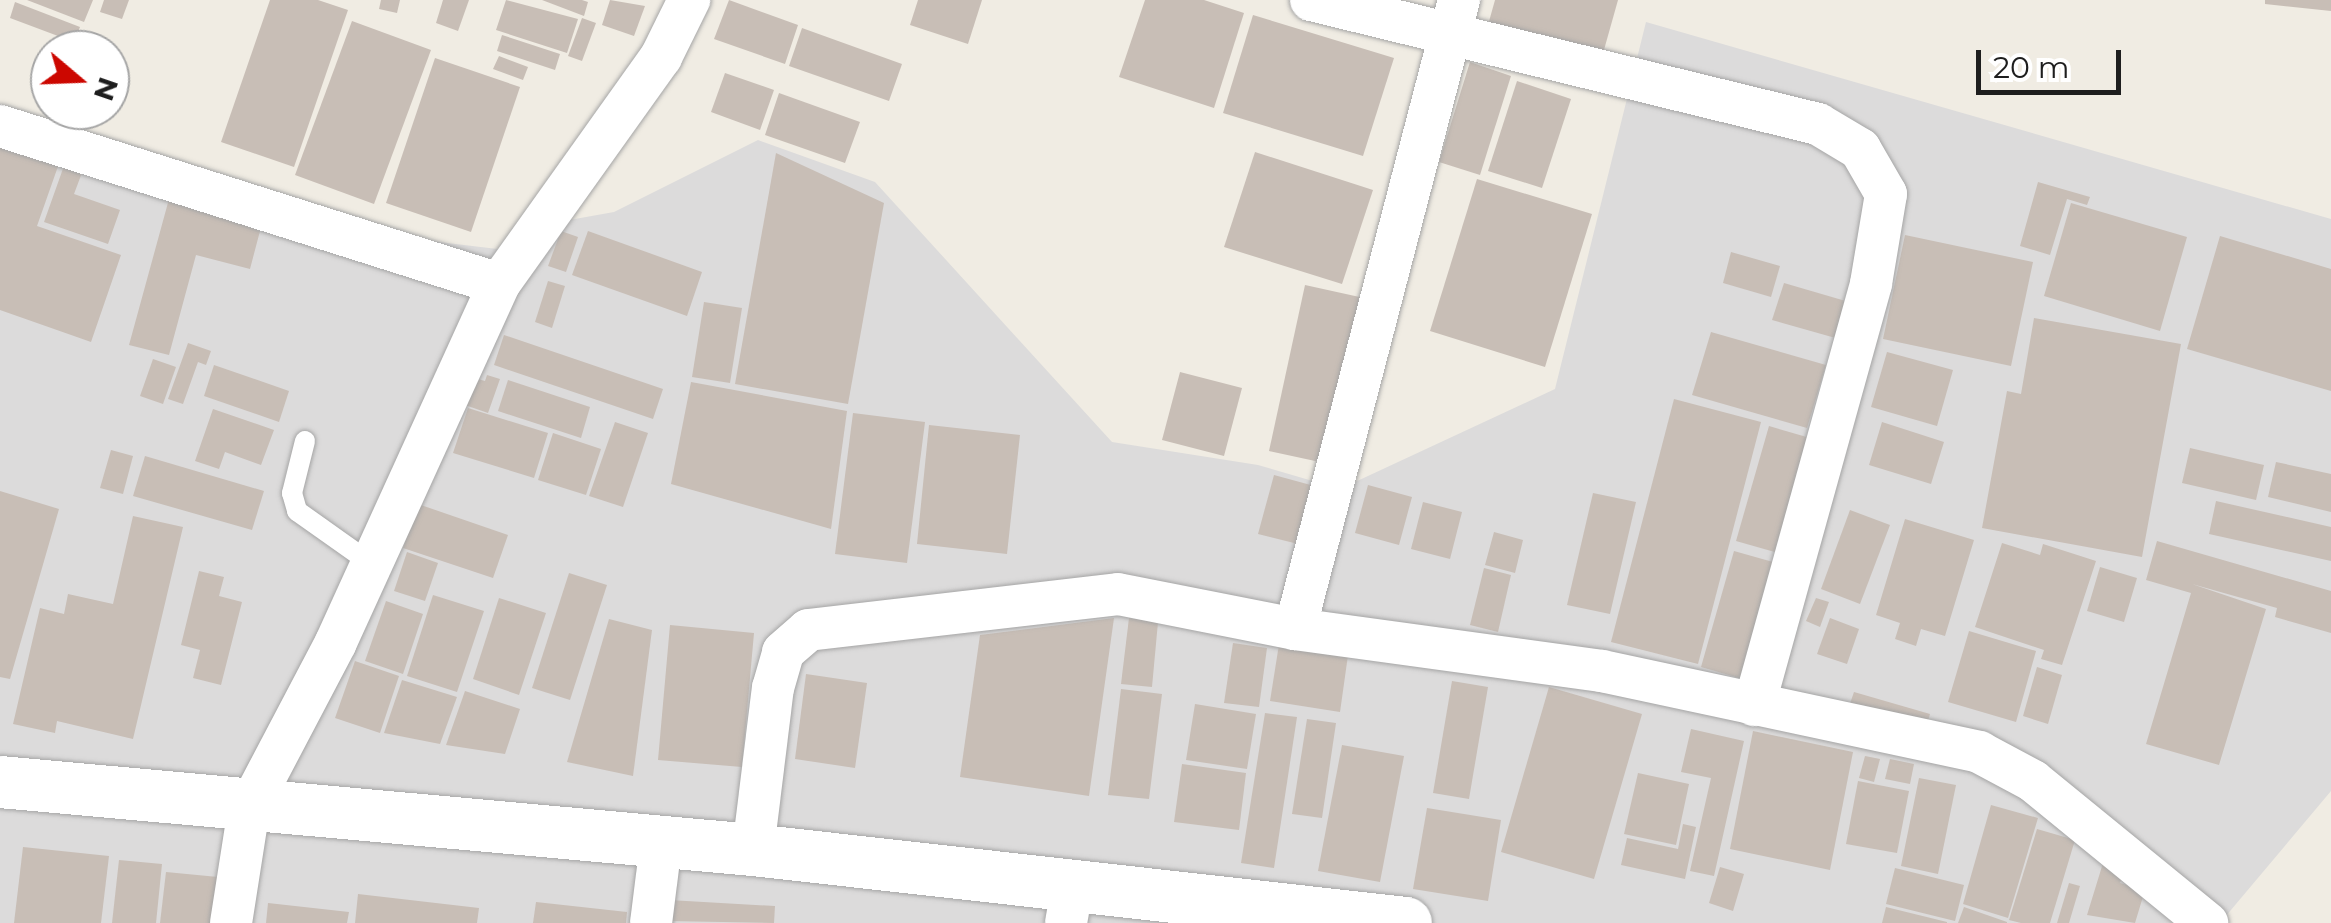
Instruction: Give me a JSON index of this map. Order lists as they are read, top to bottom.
{
  "scale_bar": "20 m",
  "north": "right"
}
